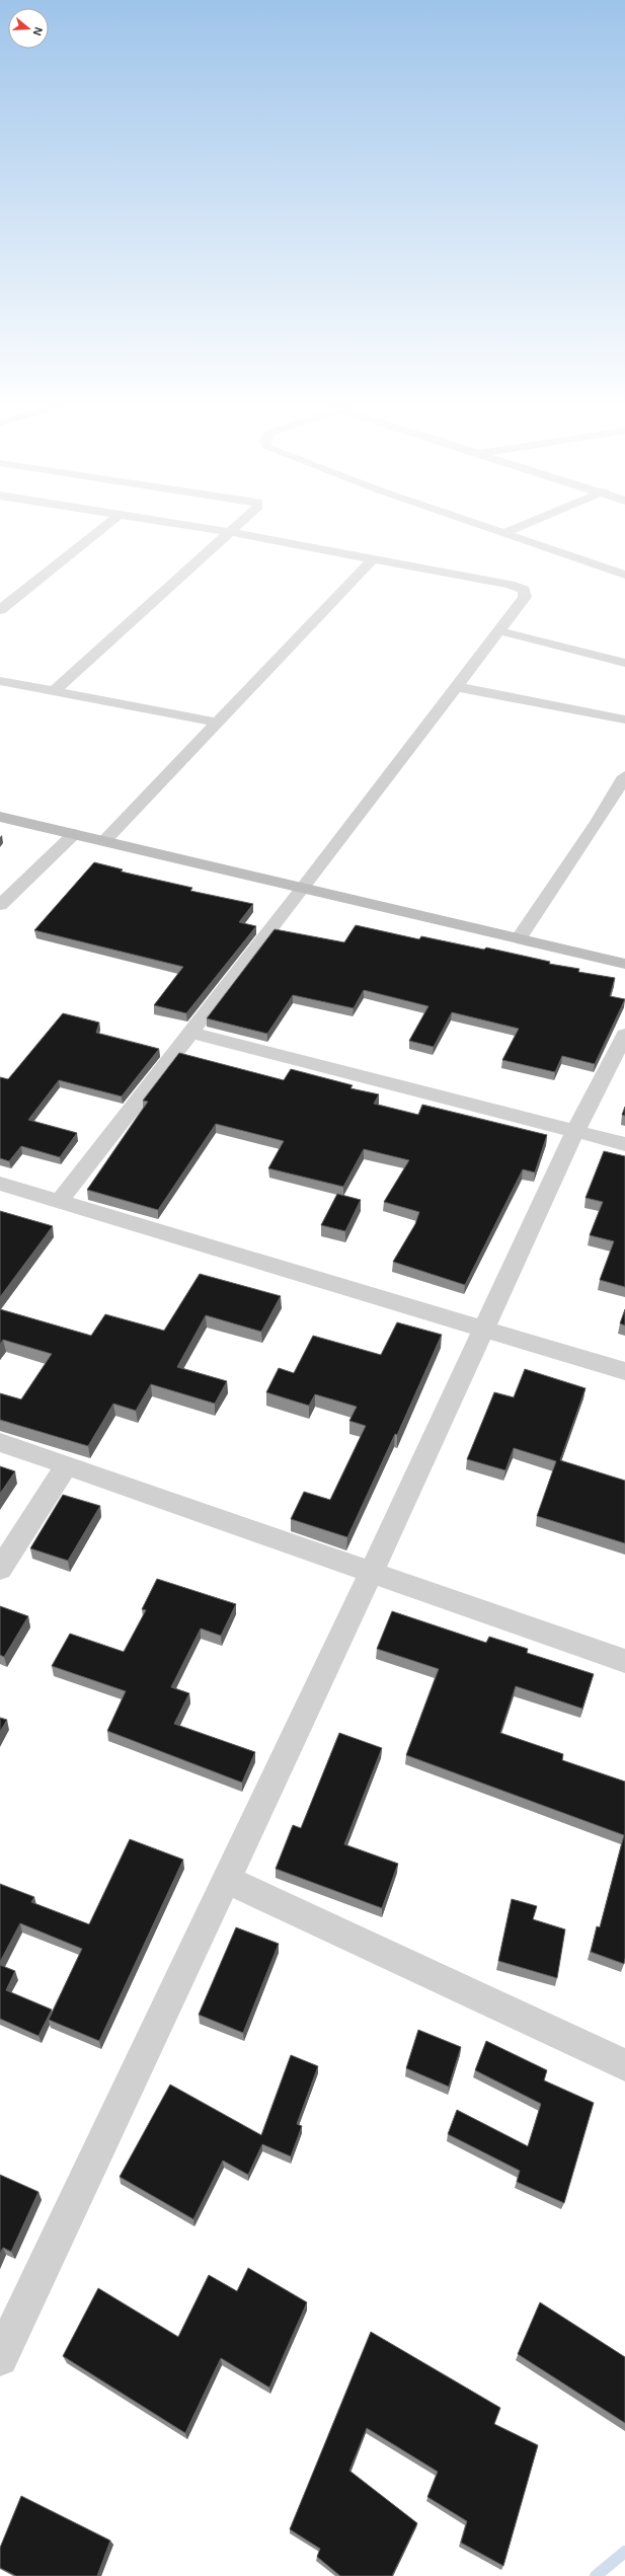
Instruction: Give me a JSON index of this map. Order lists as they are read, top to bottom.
{
  "north": "right"
}
